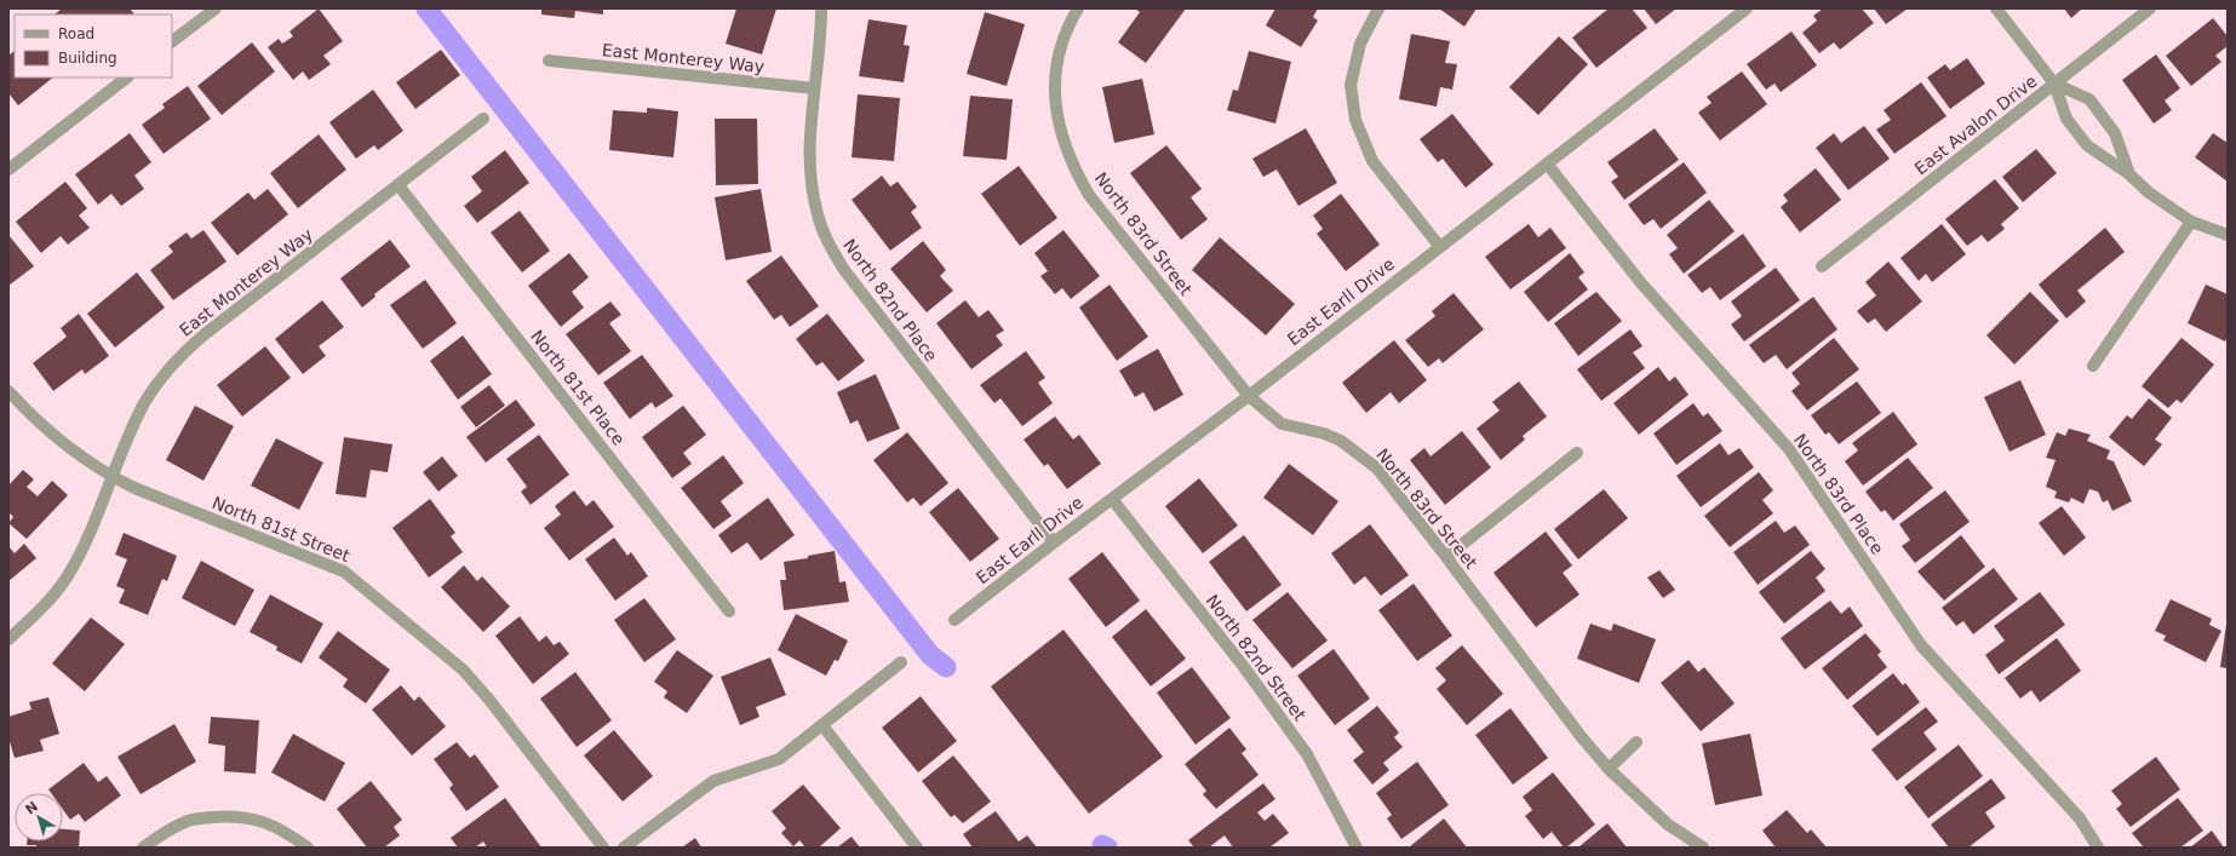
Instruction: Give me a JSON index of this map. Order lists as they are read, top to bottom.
{
  "streets": {
    "street": [
      "East Monterey Way",
      "East Avalon Drive",
      "North 83rd Street",
      "North 82nd Place",
      "East Earll Drive",
      "North 81st Place",
      "North 83rd Place",
      "North 81st Street",
      "North 82nd Street"
    ]
  },
  "crossings": [
    ["East Monterey Way", "North 82nd Place"],
    ["East Monterey Way", "North 81st Place"],
    ["East Monterey Way", "North 81st Street"],
    ["North 83rd Street", "East Earll Drive"],
    ["North 82nd Place", "East Earll Drive"],
    ["East Earll Drive", "North 83rd Place"],
    ["East Earll Drive", "North 82nd Street"]
  ],
  "legend": ["Road", "Building"],
  "north": "top left"
}
